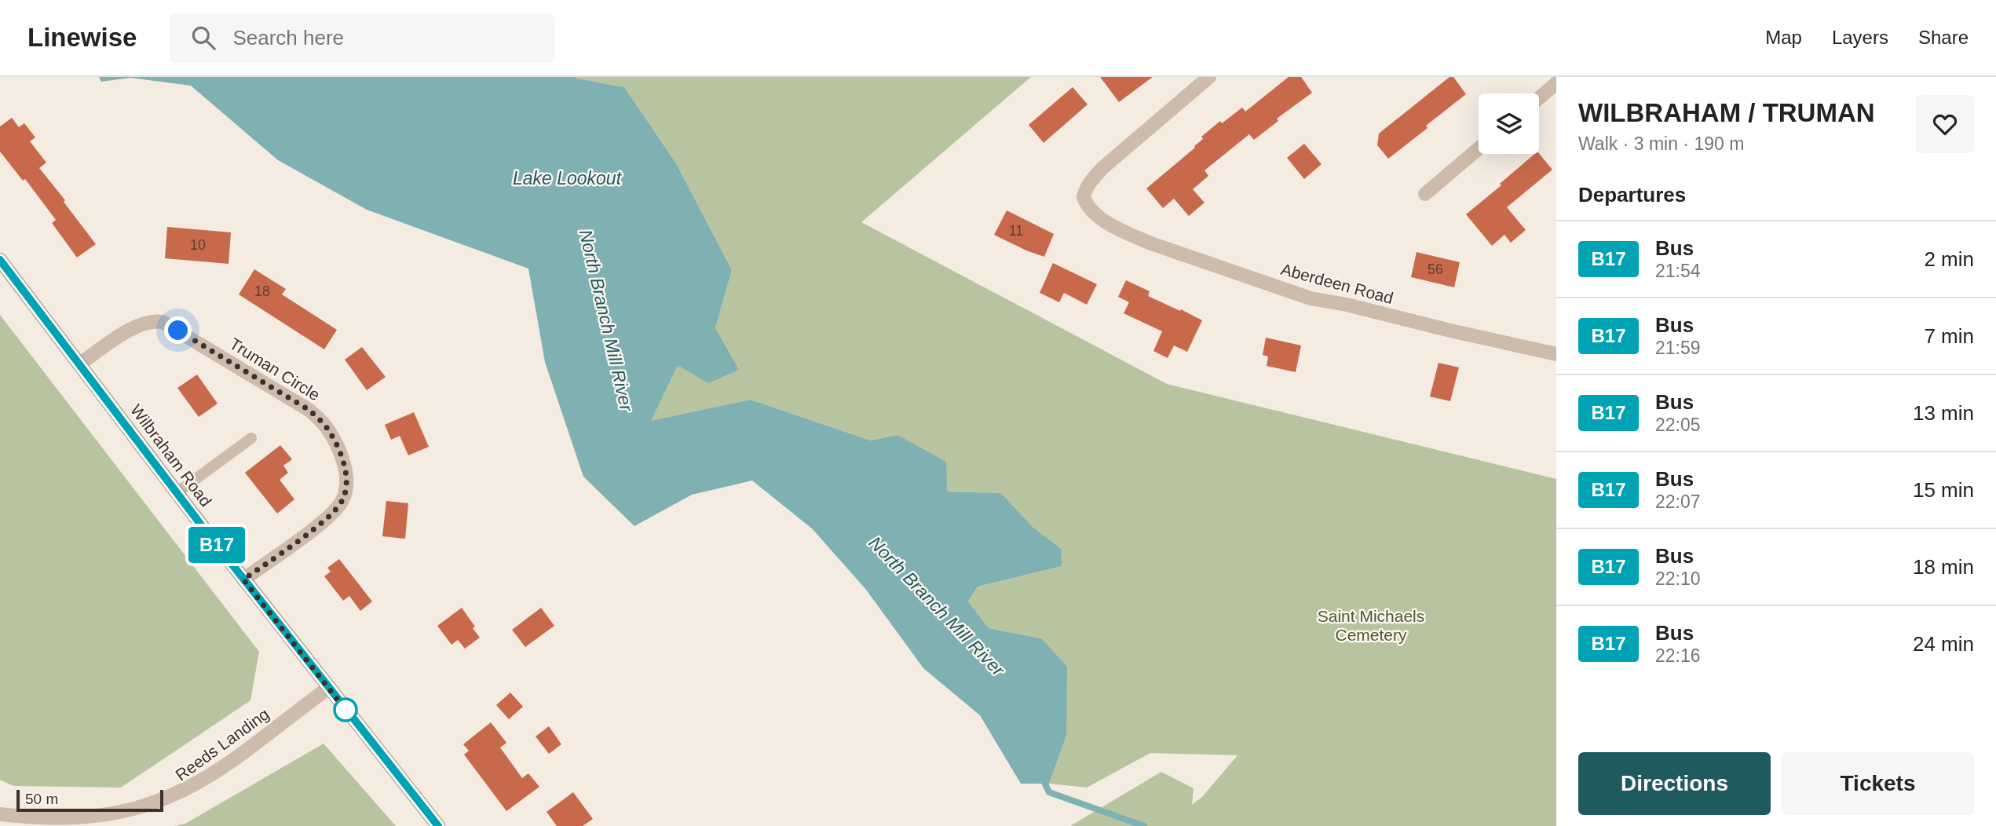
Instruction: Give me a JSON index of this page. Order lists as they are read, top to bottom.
{
  "streets": {
    "main road": ["Wilbraham Road"],
    "street": ["Aberdeen Road", "Truman Circle", "Reeds Landing"]
  },
  "crossings": [
    ["Truman Circle", "Wilbraham Road"],
    ["Wilbraham Road", "Reeds Landing"]
  ],
  "water": ["Lake Lookout", "North Branch Mill River"],
  "parks": ["Saint Michaels Cemetery"],
  "lines": ["bus line B17"],
  "house_numbers": [
    "11",
    "10",
    "56",
    "18"
  ],
  "scale_bar": "50 m",
  "page": {
    "header": "Linewise",
    "search": "Search here",
    "nav": ["Map", "Layers", "Share"],
    "on_map": "B17",
    "heading": [
      ["WILBRAHAM / TRUMAN", "Walk · 3 min · 190 m"],
      "Departures"
    ],
    "list": [
      {
        "mark": "B17",
        "name": "Bus",
        "note": "21:54",
        "value": "2 min"
      },
      {
        "mark": "B17",
        "name": "Bus",
        "note": "21:59",
        "value": "7 min"
      },
      {
        "mark": "B17",
        "name": "Bus",
        "note": "22:05",
        "value": "13 min"
      },
      {
        "mark": "B17",
        "name": "Bus",
        "note": "22:07",
        "value": "15 min"
      },
      {
        "mark": "B17",
        "name": "Bus",
        "note": "22:10",
        "value": "18 min"
      },
      {
        "mark": "B17",
        "name": "Bus",
        "note": "22:16",
        "value": "24 min"
      }
    ],
    "buttons": ["Directions", "Tickets"],
    "scale": "50 m"
  }
}
